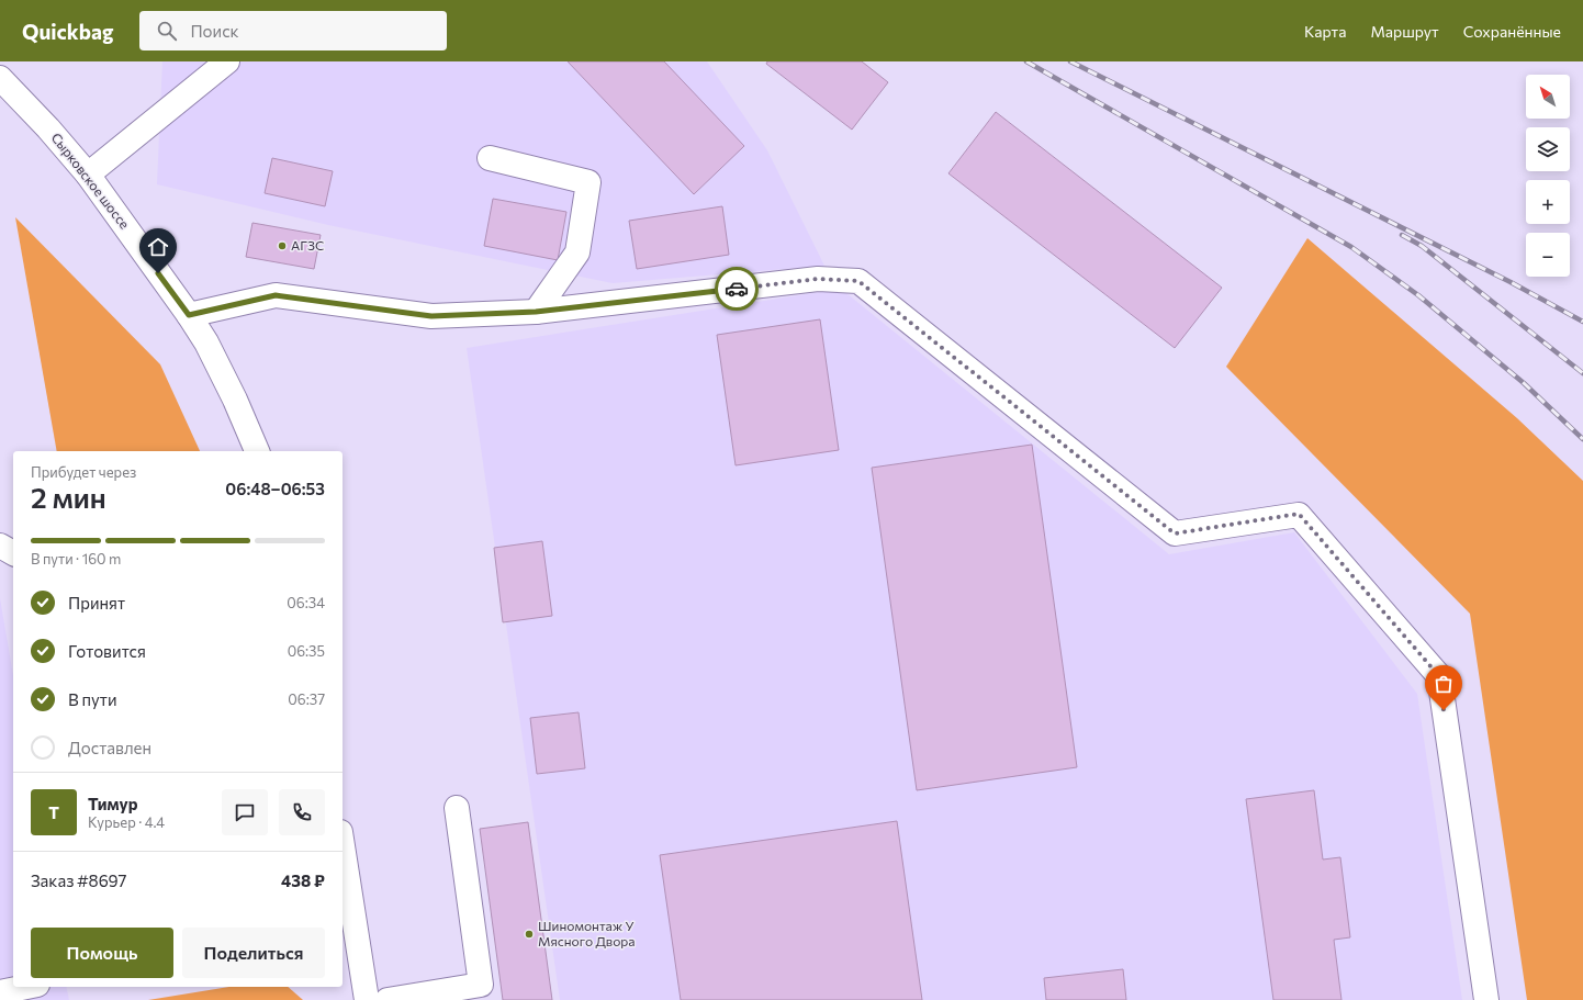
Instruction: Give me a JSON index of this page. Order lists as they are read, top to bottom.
{
  "streets": {
    "main road": ["Сырковское шоссе"]
  },
  "places": ["АГЗС", "Шиномонтаж У Мясного Двора"],
  "north": "top left",
  "page": {
    "header": "Quickbag",
    "search": "Поиск",
    "nav": ["Карта", "Маршрут", "Сохранённые"],
    "map_buttons": ["+", "−"],
    "heading": ["2 мин", "Прибудет через", "06:48–06:53"],
    "panel": [
      "Тимур",
      "Курьер · 4.4",
      "Заказ #8697",
      "438 ₽"
    ],
    "bar": "В пути · 160 m",
    "list": [
      ["Принят", "06:34"],
      ["Готовится", "06:35"],
      ["В пути", "06:37"],
      "Доставлен"
    ],
    "round": "Т",
    "buttons": ["Помощь", "Поделиться"]
  }
}
